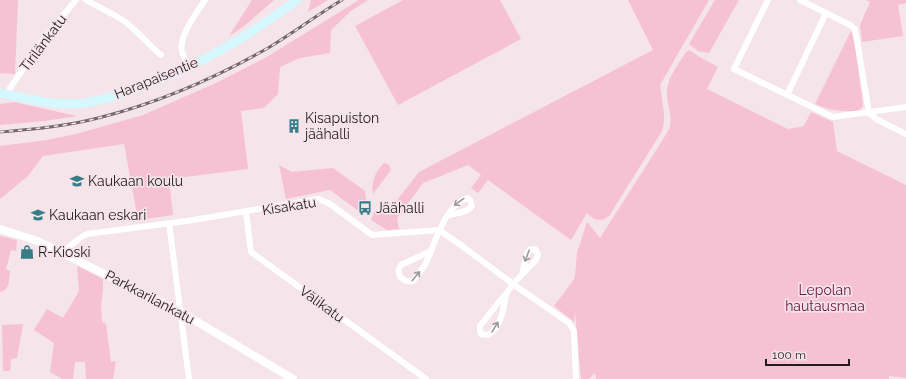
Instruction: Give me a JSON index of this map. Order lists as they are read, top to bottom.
{
  "streets": {
    "main road": ["Harapaisentie"],
    "street": [
      "Tirilänkatu",
      "Kisakatu",
      "Parkkarilankatu",
      "Välikatu"
    ]
  },
  "crossings": [
    ["Kisakatu", "Parkkarilankatu"],
    ["Kisakatu", "Välikatu"]
  ],
  "parks": ["Lepolan hautausmaa"],
  "places": {
    "building": ["Kisapuiston jäähalli"],
    "school or university": ["Kaukaan koulu", "Kaukaan eskari"],
    "bus stop": ["Jäähalli"],
    "shop": ["R-Kioski"]
  },
  "scale_bar": "100 m"
}
